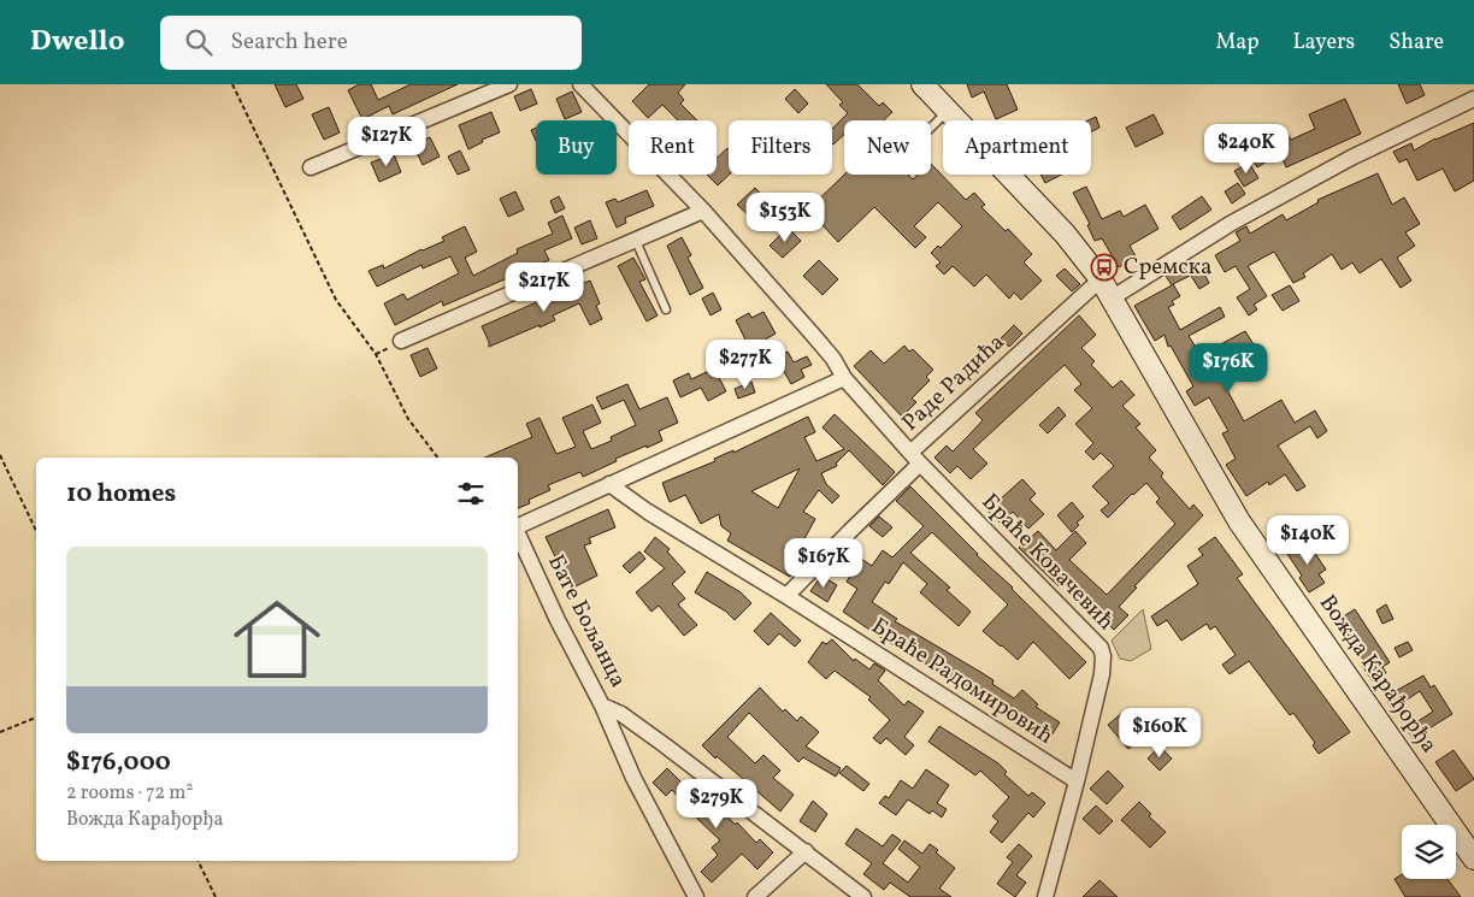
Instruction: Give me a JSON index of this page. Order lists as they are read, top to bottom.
{
  "streets": {
    "main road": ["Вожда Карађорђа"],
    "street": [
      "Раде Радића",
      "Браће Ковачевић",
      "Бате Бољанца",
      "Браће Радомировић"
    ]
  },
  "crossings": [
    ["Раде Радића", "Браће Ковачевић"],
    ["Раде Радића", "Вожда Карађорђа"],
    ["Браће Ковачевић", "Браће Радомировић"]
  ],
  "places": {
    "bus stop": ["Сремска"]
  },
  "page": {
    "header": "Dwello",
    "search": "Search here",
    "nav": ["Map", "Layers", "Share"],
    "price": [
      "$127K",
      "$240K",
      "$153K",
      "$217K",
      "$277K",
      "$176K",
      "$140K",
      "$167K",
      "$160K",
      "$279K"
    ],
    "chip": [
      "Buy",
      "Rent",
      "Filters",
      "New",
      "Apartment"
    ],
    "heading": "10 homes",
    "list": [
      {
        "name": "$176,000",
        "note": "2 rooms · 72 m² · Вожда Карађорђа"
      }
    ]
  }
}
